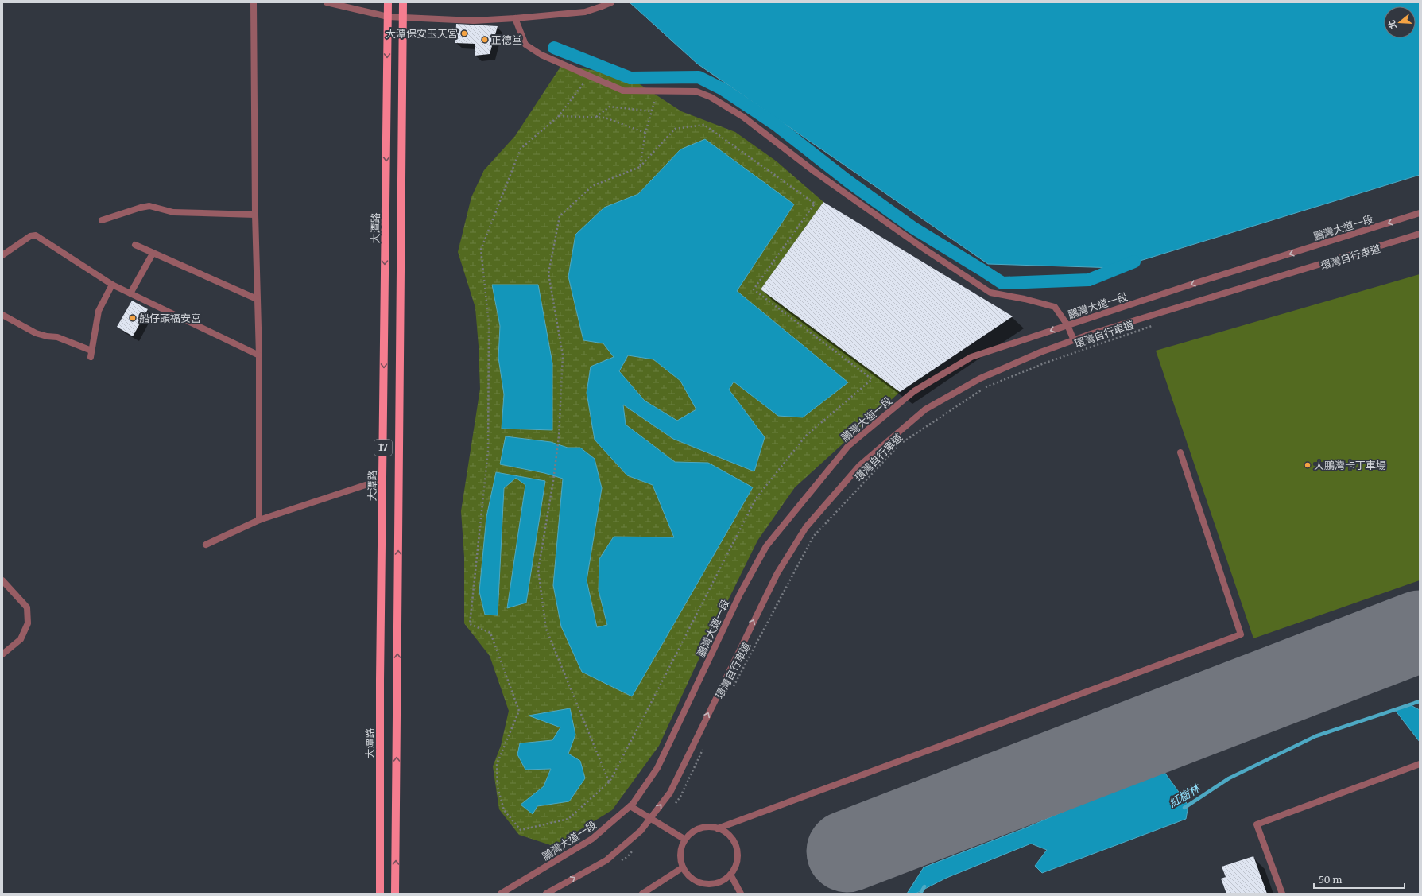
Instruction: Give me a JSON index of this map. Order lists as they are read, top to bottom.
{
  "streets": {
    "main road": ["大潭路", "17"],
    "street": ["鵬灣大道一段"],
    "path": ["環灣自行車道"]
  },
  "water": ["紅樹林"],
  "places": [
    "大潭保安玉天宮",
    "正德堂",
    "船仔頭福安宮",
    "大鵬灣卡丁車場"
  ],
  "scale_bar": "50 m",
  "north": "left"
}
